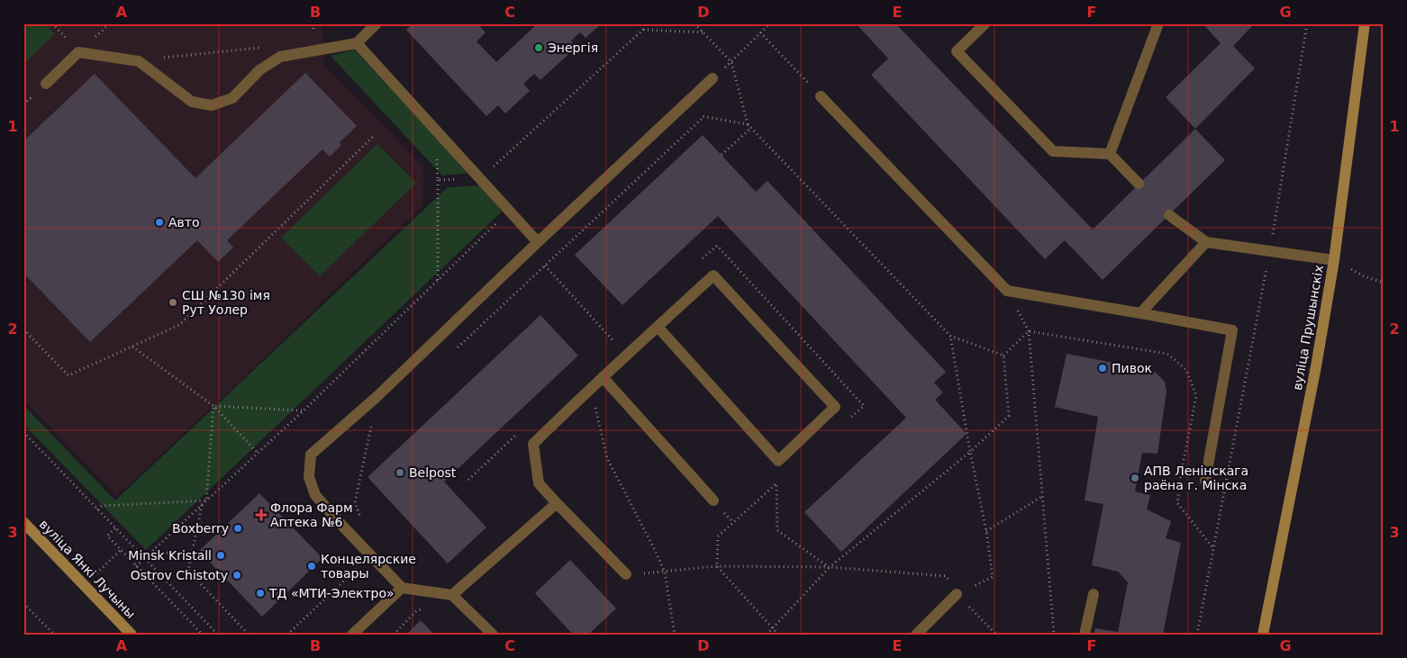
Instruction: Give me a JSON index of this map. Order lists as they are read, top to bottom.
{
  "streets": {
    "street": ["вуліца Прушынскіх", "вуліца Янкі Лучыны"]
  },
  "places": {
    "other": [
      "Энергія",
      "Авто",
      "СШ №130 імя Рут Уолер",
      "Пивок",
      "Belpost",
      "АПВ Ленінскага раёна г. Мінска",
      "Boxberry",
      "Minsk Kristall",
      "Концелярские товары",
      "Ostrov Chistoty",
      "ТД «МТИ-Электро»"
    ],
    "health": ["Флора Фарм Аптека №6"]
  },
  "grid": {
    "columns": [
      "A",
      "B",
      "C",
      "D",
      "E",
      "F",
      "G"
    ],
    "rows": ["1", "2", "3"]
  }
}
